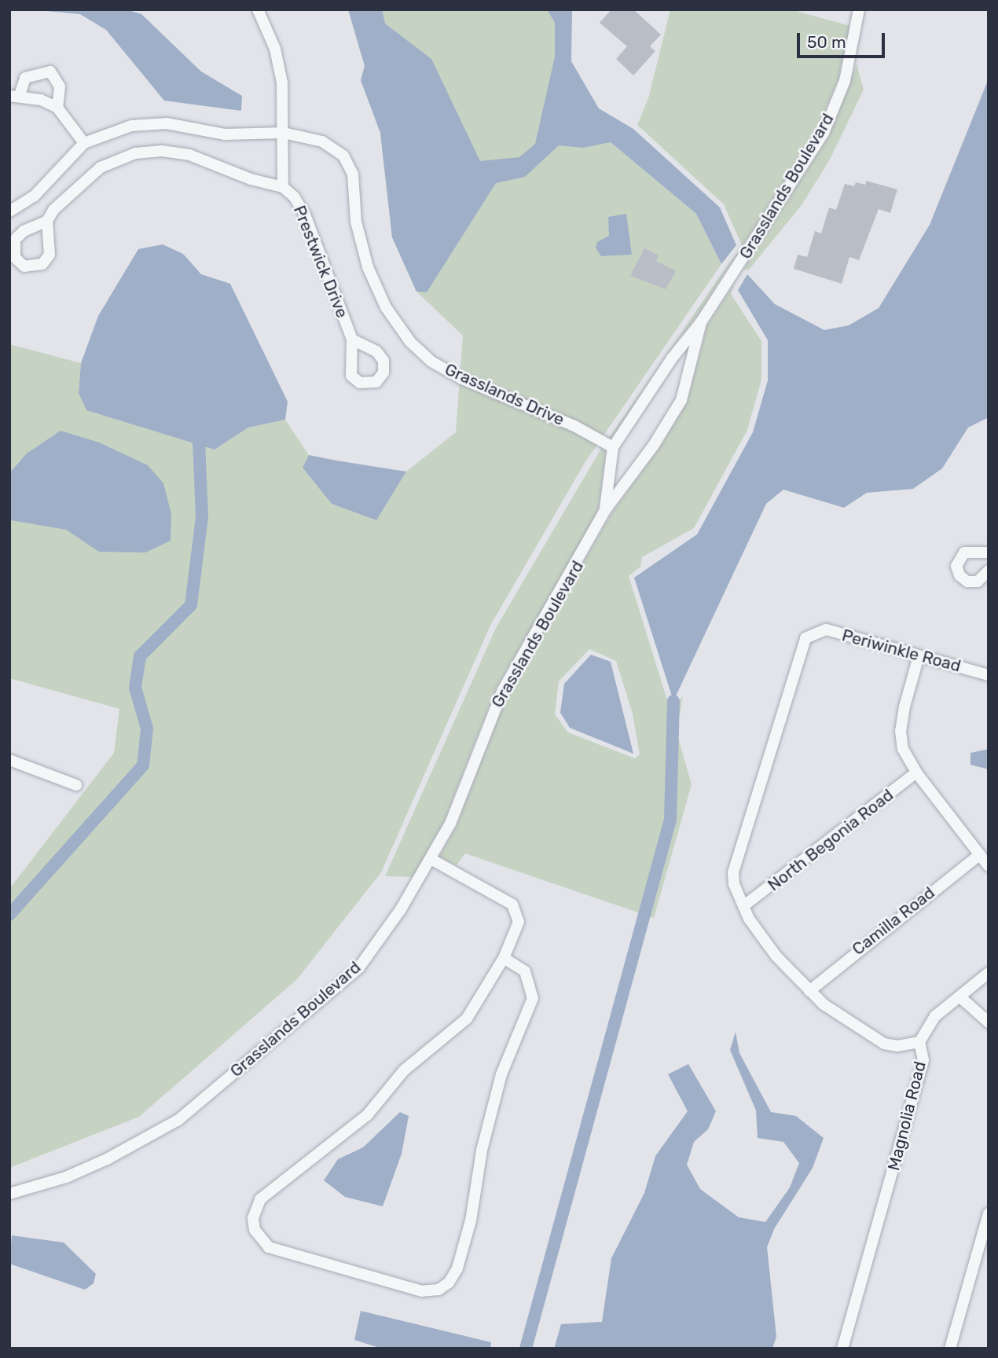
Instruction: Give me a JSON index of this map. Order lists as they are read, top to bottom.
{
  "streets": {
    "street": [
      "Grasslands Boulevard",
      "Prestwick Drive",
      "Grasslands Drive",
      "Periwinkle Road",
      "North Begonia Road",
      "Camilla Road",
      "Magnolia Road"
    ]
  },
  "crossings": [
    ["Grasslands Boulevard", "Grasslands Drive"],
    ["Prestwick Drive", "Grasslands Drive"],
    ["Periwinkle Road", "Magnolia Road"],
    ["North Begonia Road", "Magnolia Road"],
    ["Camilla Road", "Magnolia Road"]
  ],
  "scale_bar": "50 m"
}
